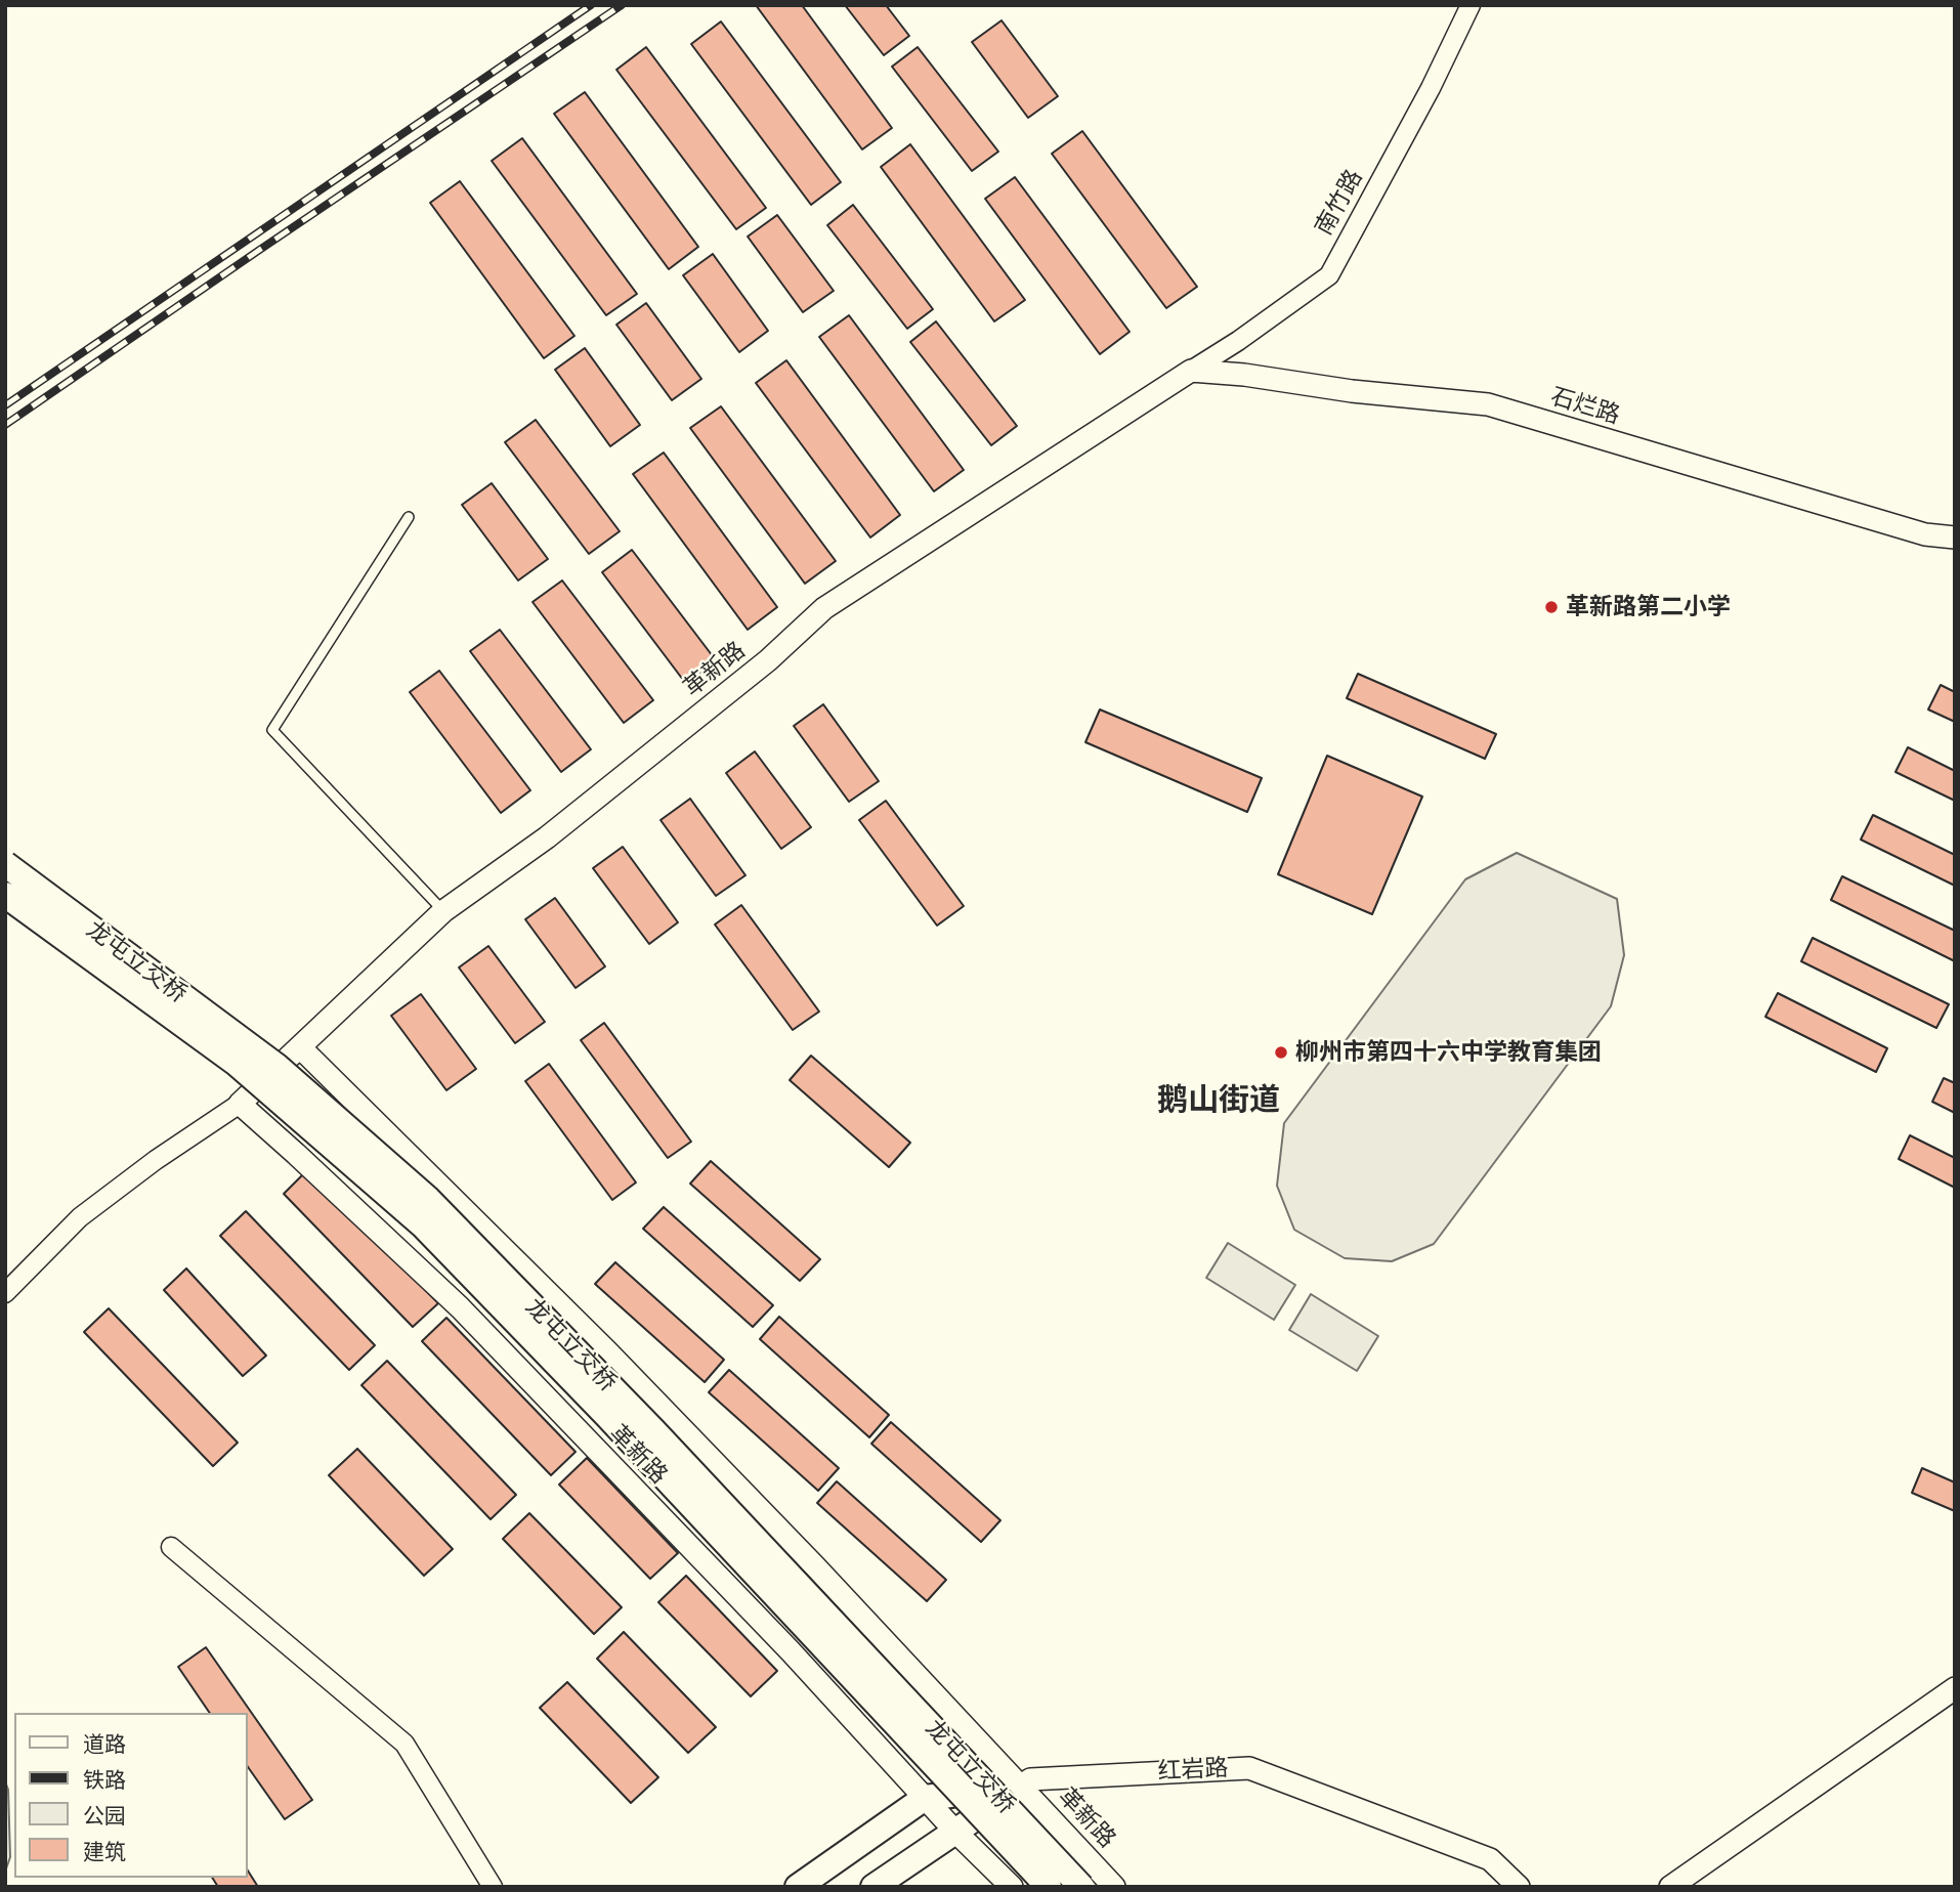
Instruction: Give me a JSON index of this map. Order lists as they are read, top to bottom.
{
  "streets": {
    "main road": ["龙屯立交桥", "红岩路"],
    "street": ["南竹路", "石烂路", "革新路"]
  },
  "crossings": [
    ["南竹路", "石烂路"],
    ["南竹路", "革新路"],
    ["石烂路", "革新路"],
    ["革新路", "红岩路"]
  ],
  "districts": ["鹅山街道"],
  "places": ["革新路第二小学", "柳州市第四十六中学教育集团"],
  "legend": [
    "道路",
    "铁路",
    "公园",
    "建筑"
  ]
}
